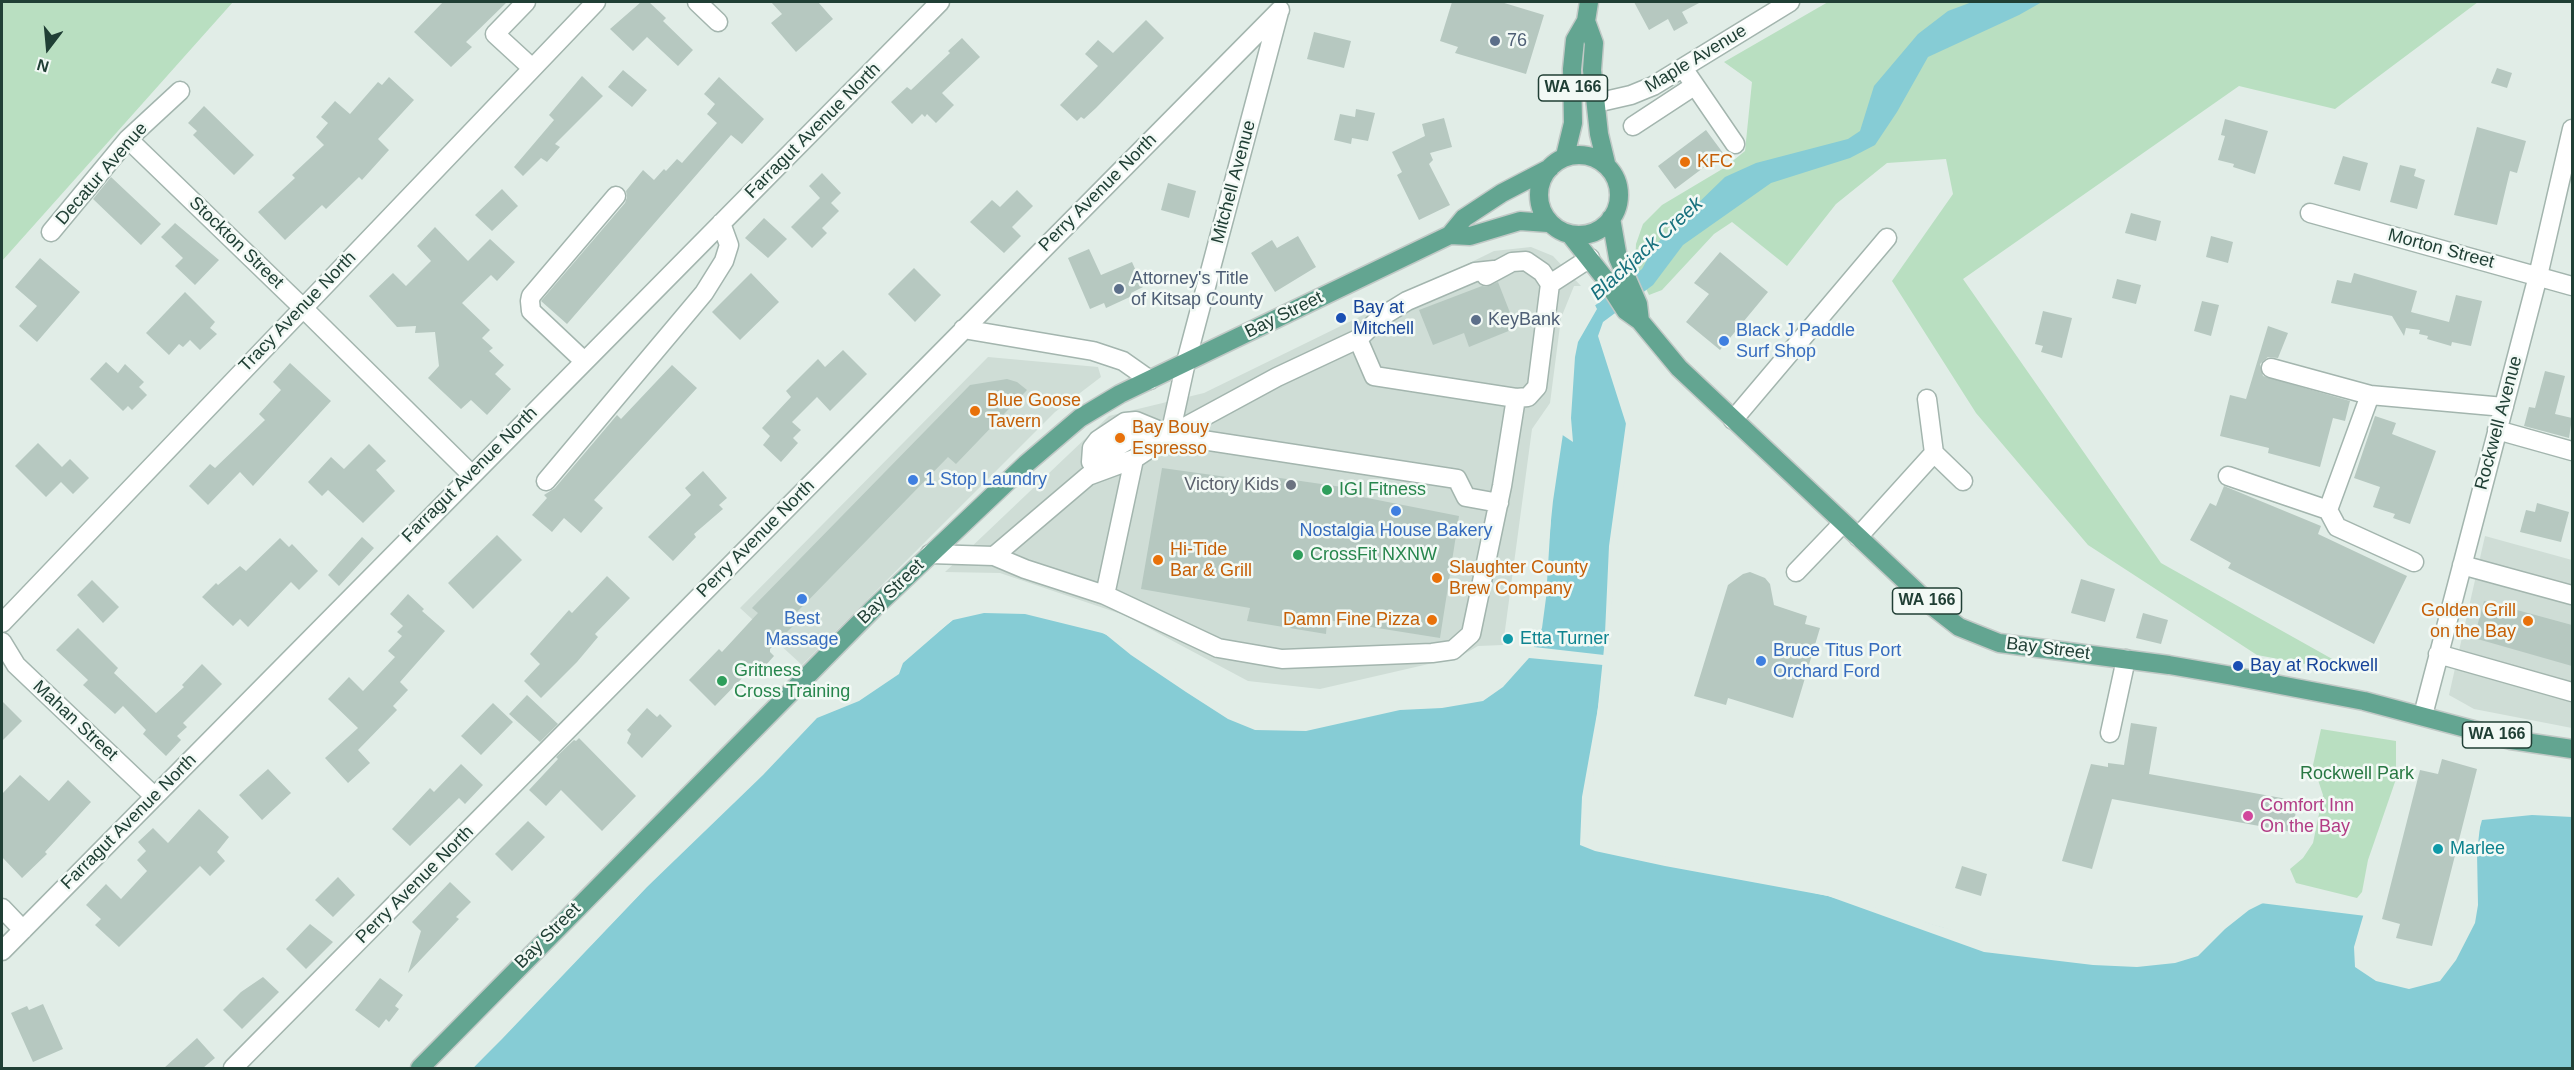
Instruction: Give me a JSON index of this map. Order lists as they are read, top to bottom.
{
  "streets": {
    "main road": ["WA 166", "Bay Street"],
    "street": [
      "Maple Avenue",
      "Farragut Avenue North",
      "Decatur Avenue",
      "Mitchell Avenue",
      "Perry Avenue North",
      "Stockton Street",
      "Morton Street",
      "Tracy Avenue North",
      "Rockwell Avenue",
      "Mahan Street"
    ]
  },
  "crossings": [
    ["Maple Avenue", "WA 166"],
    ["WA 166", "Bay Street"],
    ["Farragut Avenue North", "Stockton Street"],
    ["Farragut Avenue North", "Mahan Street"],
    ["Decatur Avenue", "Stockton Street"],
    ["Mitchell Avenue", "Perry Avenue North"],
    ["Mitchell Avenue", "Bay Street"],
    ["Stockton Street", "Tracy Avenue North"],
    ["Morton Street", "Rockwell Avenue"],
    ["Bay Street", "Rockwell Avenue"]
  ],
  "water": ["Blackjack Creek"],
  "parks": ["Rockwell Park"],
  "places": [
    "76",
    "KFC",
    "Attorney's Title of Kitsap County",
    "Bay at Mitchell",
    "KeyBank",
    "Black J Paddle Surf Shop",
    "Blue Goose Tavern",
    "Bay Bouy Espresso",
    "1 Stop Laundry",
    "Victory Kids",
    "IGI Fitness",
    "Nostalgia House Bakery",
    "CrossFit NXNW",
    "Hi-Tide Bar & Grill",
    "Slaughter County Brew Company",
    "Best Massage",
    "Damn Fine Pizza",
    "Golden Grill on the Bay",
    "Etta Turner",
    "Bruce Titus Port Orchard Ford",
    "Bay at Rockwell",
    "Gritness Cross Training",
    "Comfort Inn On the Bay",
    "Marlee"
  ],
  "north": "bottom"
}
